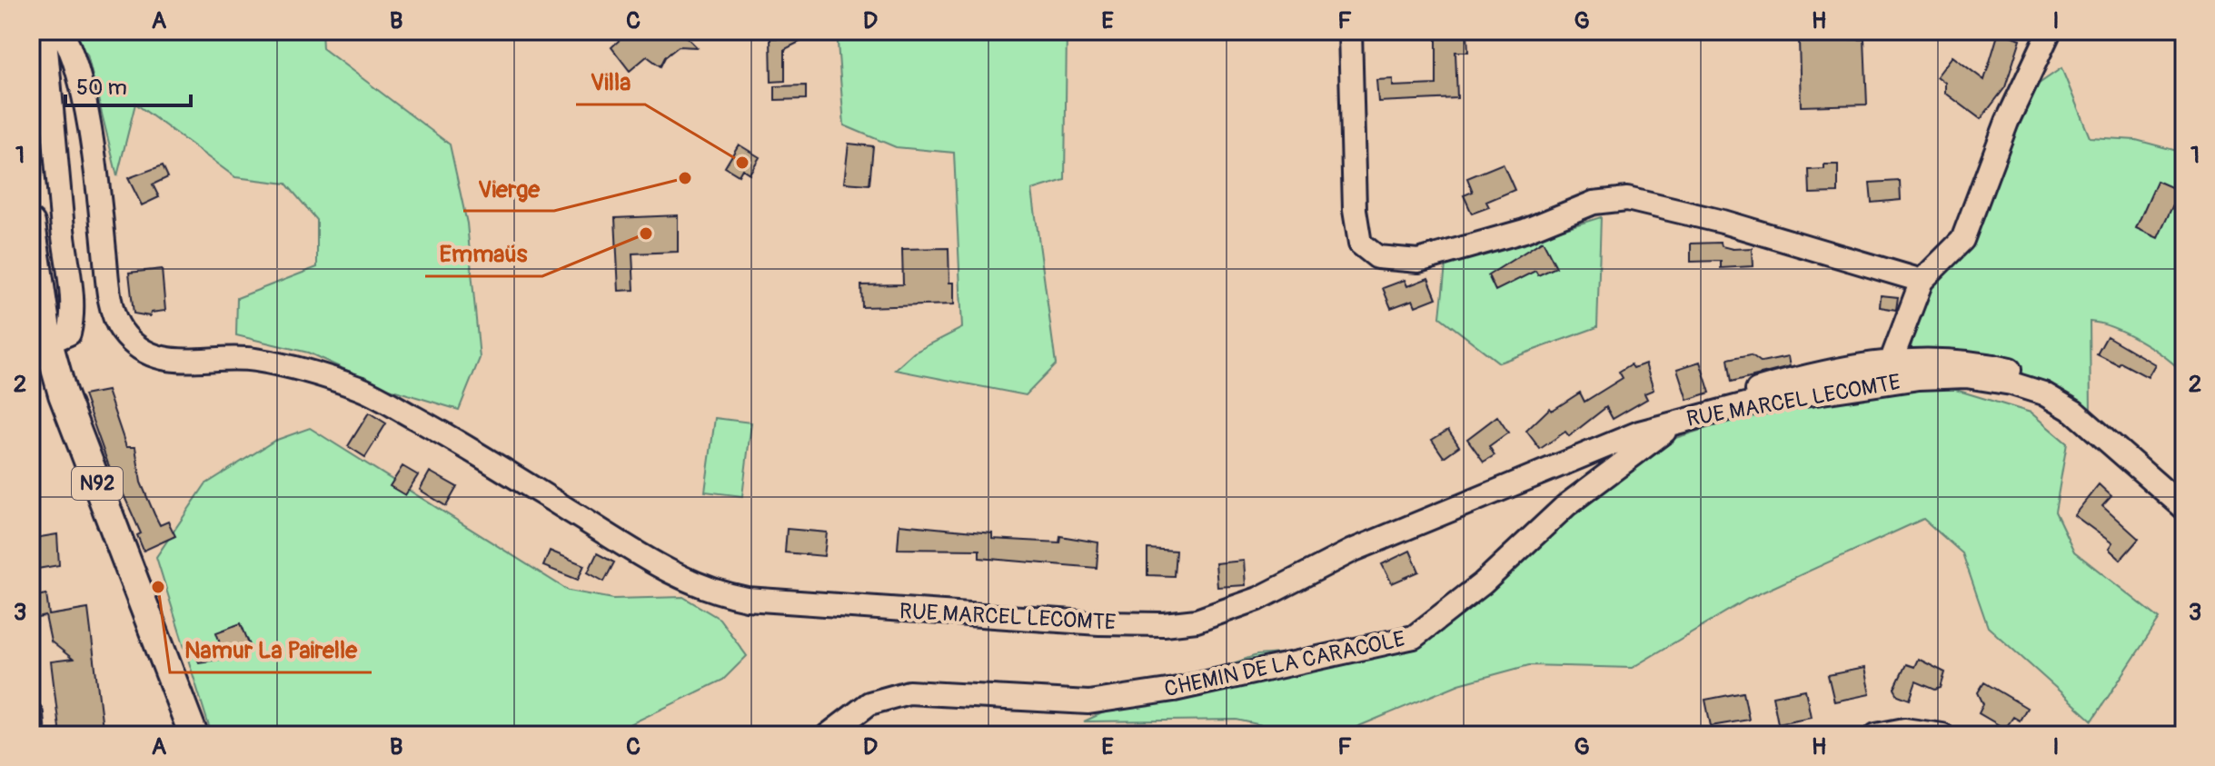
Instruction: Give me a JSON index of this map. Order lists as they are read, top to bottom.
{
  "streets": {
    "main road": ["N92"],
    "street": ["RUE MARCEL LECOMTE", "CHEMIN DE LA CARACOLE"]
  },
  "crossings": [
    ["RUE MARCEL LECOMTE", "CHEMIN DE LA CARACOLE"]
  ],
  "places": [
    "Villa",
    "Vierge",
    "Emmaüs",
    "Namur La Pairelle"
  ],
  "scale_bar": "50 m",
  "grid": {
    "columns": [
      "A",
      "B",
      "C",
      "D",
      "E",
      "F",
      "G",
      "H",
      "I"
    ],
    "rows": ["1", "2", "3"]
  }
}
